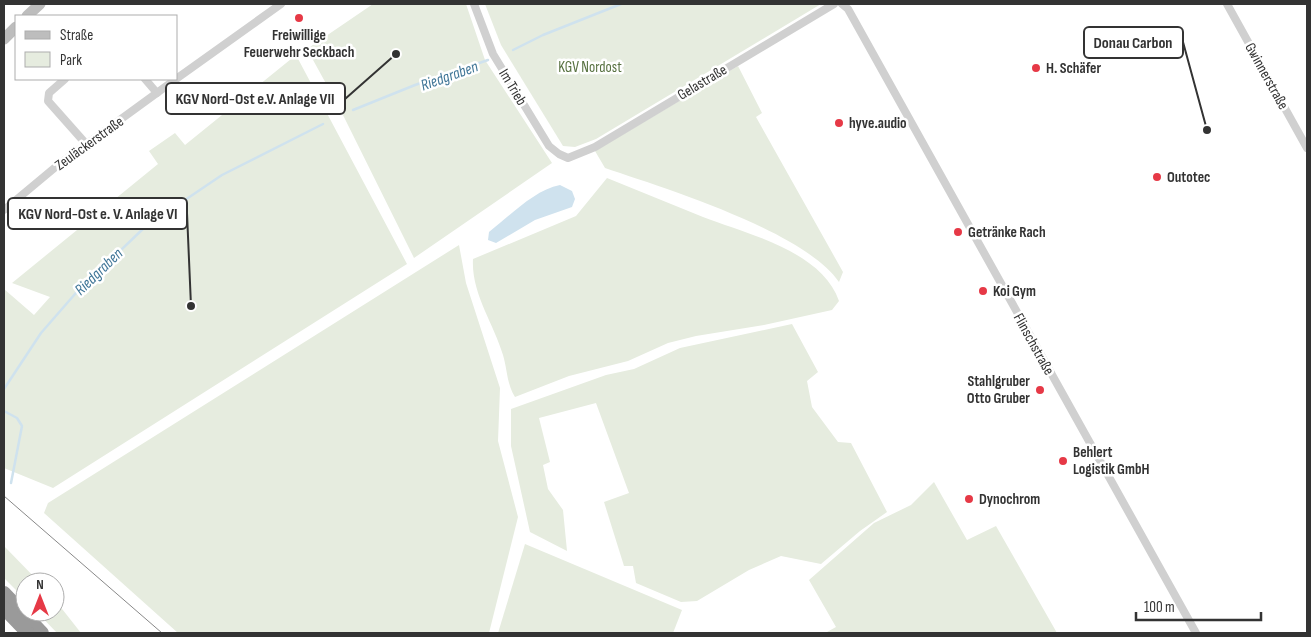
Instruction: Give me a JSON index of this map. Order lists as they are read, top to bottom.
{
  "streets": {
    "street": [
      "Gwinnerstraße",
      "Gelastraße",
      "Im Trieb",
      "Zeuläckerstraße",
      "Flinschstraße"
    ]
  },
  "crossings": [
    ["Gelastraße", "Im Trieb"]
  ],
  "water": ["Riedgraben"],
  "parks": ["KGV Nordost"],
  "places": [
    "Freiwillige Feuerwehr Seckbach",
    "KGV Nord-Ost e.V. Anlage VII",
    "H. Schäfer",
    "hyve.audio",
    "Donau Carbon",
    "Outotec",
    "Getränke Rach",
    "Koi Gym",
    "KGV Nord-Ost e. V. Anlage VI",
    "Stahlgruber Otto Gruber",
    "Behlert Logistik GmbH",
    "Dynochrom"
  ],
  "legend": ["Straße", "Park"],
  "scale_bar": "100 m",
  "north": "top"
}
